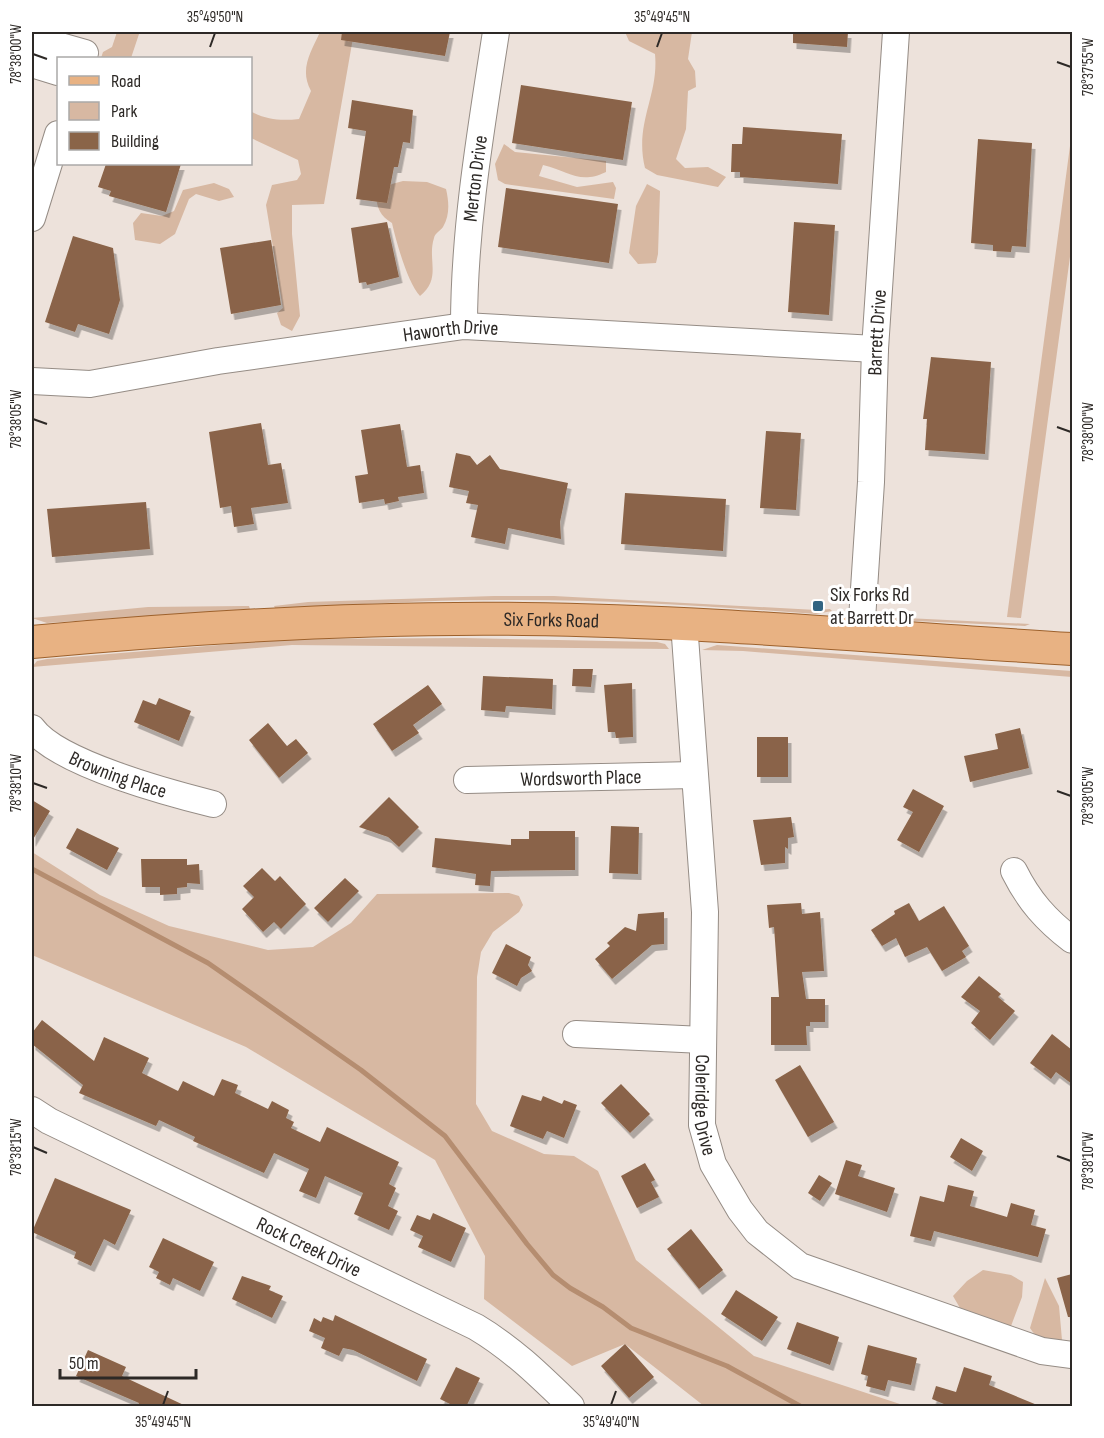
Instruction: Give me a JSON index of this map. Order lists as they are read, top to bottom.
{
  "streets": {
    "main road": ["Six Forks Road"],
    "street": [
      "Merton Drive",
      "Haworth Drive",
      "Barrett Drive",
      "Browning Place",
      "Wordsworth Place",
      "Coleridge Drive",
      "Rock Creek Drive"
    ]
  },
  "crossings": [
    ["Merton Drive", "Haworth Drive"],
    ["Haworth Drive", "Barrett Drive"],
    ["Barrett Drive", "Six Forks Road"],
    ["Six Forks Road", "Coleridge Drive"],
    ["Wordsworth Place", "Coleridge Drive"]
  ],
  "places": {
    "transit": ["Six Forks Rd at Barrett Dr"]
  },
  "legend": ["Road", "Park", "Building"],
  "scale_bar": "50 m",
  "coordinates": [
    "35°49'50\"N",
    "35°49'45\"N",
    "78°38'00\"W",
    "78°37'55\"W",
    "78°38'05\"W",
    "78°38'10\"W",
    "78°38'15\"W",
    "35°49'40\"N"
  ]
}
